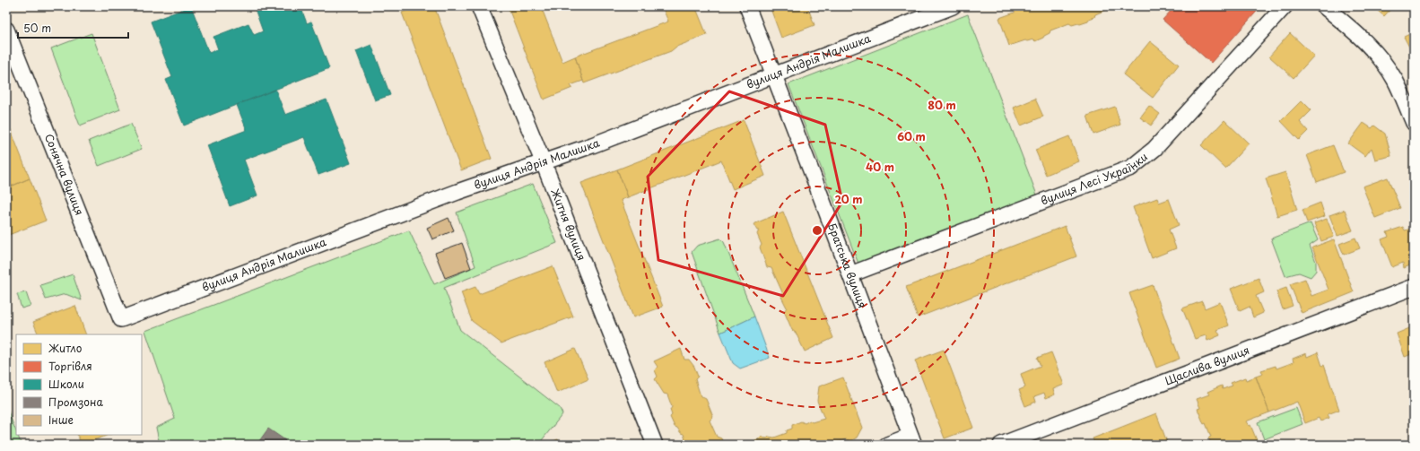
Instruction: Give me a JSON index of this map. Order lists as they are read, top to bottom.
{
  "streets": {
    "street": [
      "вулиця Андрія Малишка",
      "Сонячна вулиця",
      "вулиця Лесі Українки",
      "Житня вулиця",
      "Братська вулиця",
      "Щаслива вулиця"
    ]
  },
  "crossings": [
    ["вулиця Андрія Малишка", "Сонячна вулиця"],
    ["вулиця Андрія Малишка", "Житня вулиця"],
    ["вулиця Андрія Малишка", "Братська вулиця"],
    ["вулиця Лесі Українки", "Братська вулиця"]
  ],
  "legend": [
    "Житло",
    "Торгівля",
    "Школи",
    "Промзона",
    "Інше"
  ],
  "scale_bar": "50 m",
  "rings": [
    "80 m",
    "60 m",
    "40 m",
    "20 m"
  ]
}
